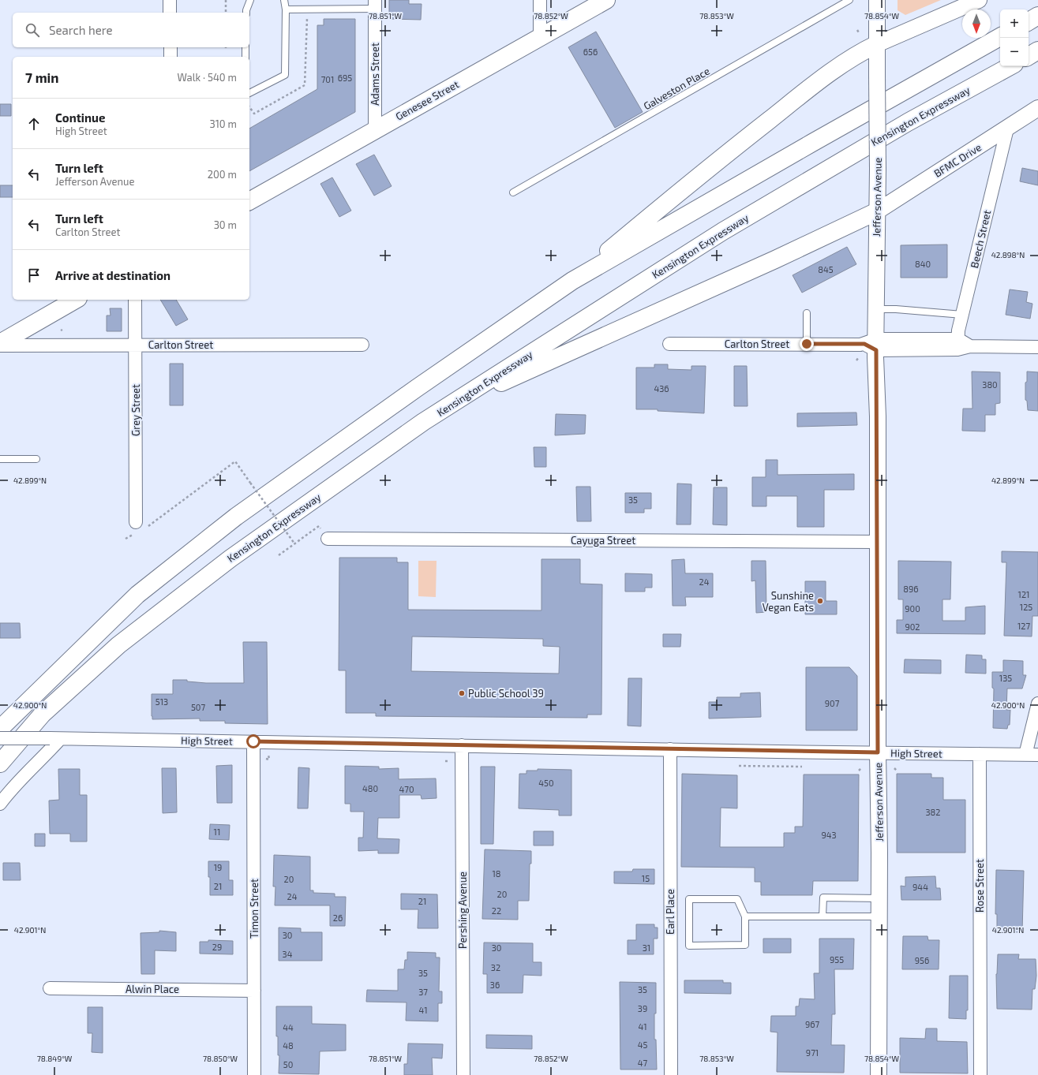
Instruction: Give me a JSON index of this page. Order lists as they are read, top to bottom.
{
  "streets": {
    "main road": ["Genesee Street", "Kensington Expressway"],
    "street": [
      "Adams Street",
      "BFMC Drive",
      "Jefferson Avenue",
      "Beech Street",
      "Carlton Street",
      "Grey Street",
      "Cayuga Street",
      "High Street",
      "Rose Street",
      "Timon Street",
      "Pershing Avenue",
      "Earl Place",
      "Alwin Place"
    ],
    "lane": ["Galveston Place"]
  },
  "crossings": [
    ["Adams Street", "Genesee Street"],
    ["BFMC Drive", "Jefferson Avenue"],
    ["BFMC Drive", "Beech Street"],
    ["Jefferson Avenue", "Carlton Street"],
    ["Jefferson Avenue", "Cayuga Street"],
    ["Jefferson Avenue", "High Street"],
    ["Beech Street", "Carlton Street"],
    ["Carlton Street", "Grey Street"],
    ["High Street", "Rose Street"],
    ["High Street", "Timon Street"],
    ["High Street", "Pershing Avenue"],
    ["High Street", "Earl Place"],
    ["Timon Street", "Alwin Place"]
  ],
  "places": ["Sunshine Vegan Eats", "Public School 39"],
  "house_numbers": [
    "656",
    "695",
    "701",
    "840",
    "845",
    "380",
    "436",
    "35",
    "24",
    "896",
    "121",
    "125",
    "900",
    "127",
    "902",
    "135",
    "513",
    "907",
    "507",
    "450",
    "480",
    "470",
    "382",
    "11",
    "943",
    "19",
    "18",
    "15",
    "20",
    "21",
    "944",
    "20",
    "24",
    "21",
    "22",
    "26",
    "30",
    "29",
    "30",
    "31",
    "34",
    "955",
    "956",
    "32",
    "35",
    "36",
    "35",
    "37",
    "39",
    "41",
    "967",
    "41",
    "44",
    "45",
    "48",
    "971",
    "47",
    "50"
  ],
  "north": "bottom",
  "page": {
    "map_buttons": ["+", "−"],
    "search": "Search here",
    "heading": ["7 min", "Walk · 540 m"],
    "list": [
      ["Continue", "High Street", "310 m"],
      ["Turn left", "Jefferson Avenue", "200 m"],
      ["Turn left", "Carlton Street", "30 m"],
      "Arrive at destination"
    ]
  },
  "coordinates": [
    "78.851°W",
    "78.852°W",
    "78.853°W",
    "78.854°W",
    "42.898°N",
    "42.899°N",
    "42.900°N",
    "42.901°N",
    "78.849°W",
    "78.850°W"
  ]
}
